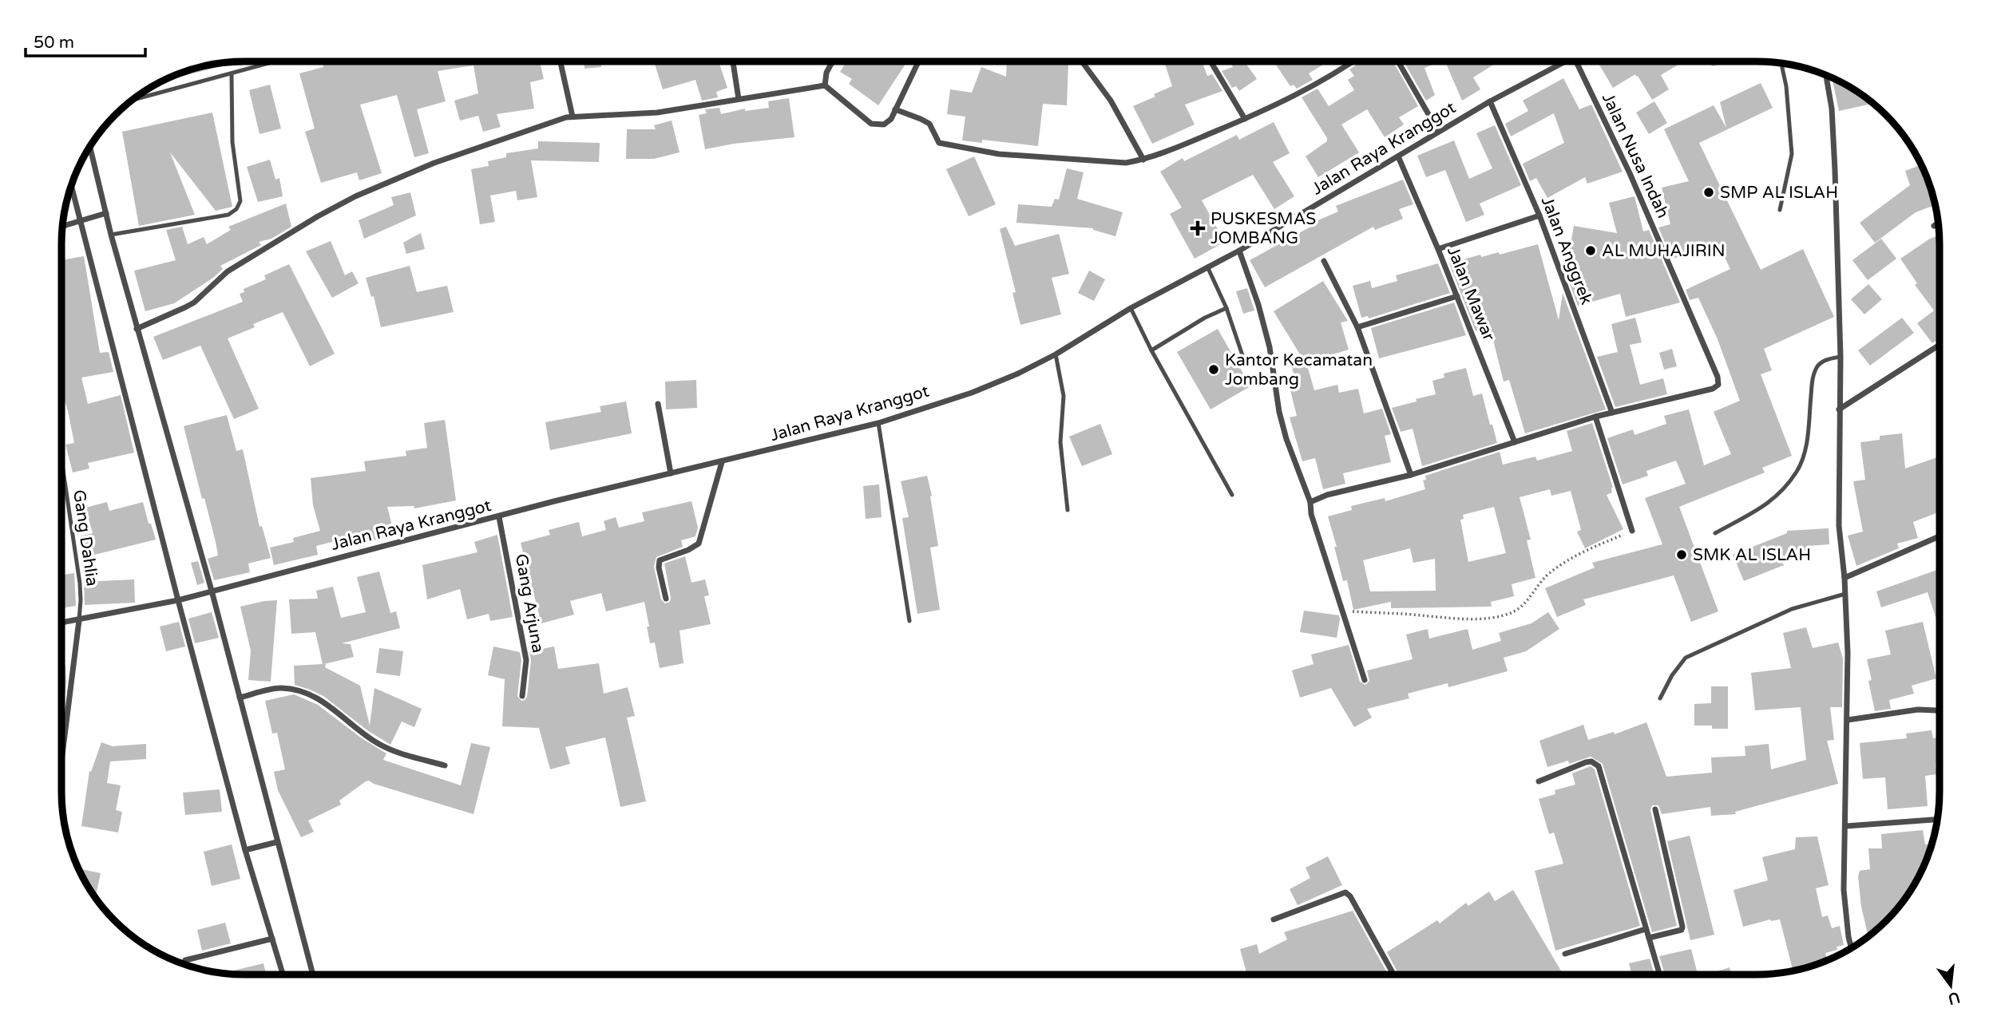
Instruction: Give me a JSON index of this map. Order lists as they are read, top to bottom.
{
  "streets": {
    "street": [
      "Jalan Raya Kranggot",
      "Jalan Nusa Indah",
      "Jalan Anggrek",
      "Jalan Mawar",
      "Gang Arjuna"
    ],
    "lane": ["Gang Dahlia"]
  },
  "crossings": [
    ["Jalan Raya Kranggot", "Jalan Anggrek"],
    ["Jalan Raya Kranggot", "Jalan Mawar"],
    ["Jalan Raya Kranggot", "Gang Dahlia"],
    ["Jalan Raya Kranggot", "Gang Arjuna"],
    ["Jalan Nusa Indah", "Jalan Anggrek"]
  ],
  "places": {
    "other": [
      "SMP AL ISLAH",
      "AL MUHAJIRIN",
      "Kantor Kecamatan Jombang",
      "SMK AL ISLAH"
    ],
    "health": ["PUSKESMAS JOMBANG"]
  },
  "scale_bar": "50 m",
  "north": "bottom"
}
